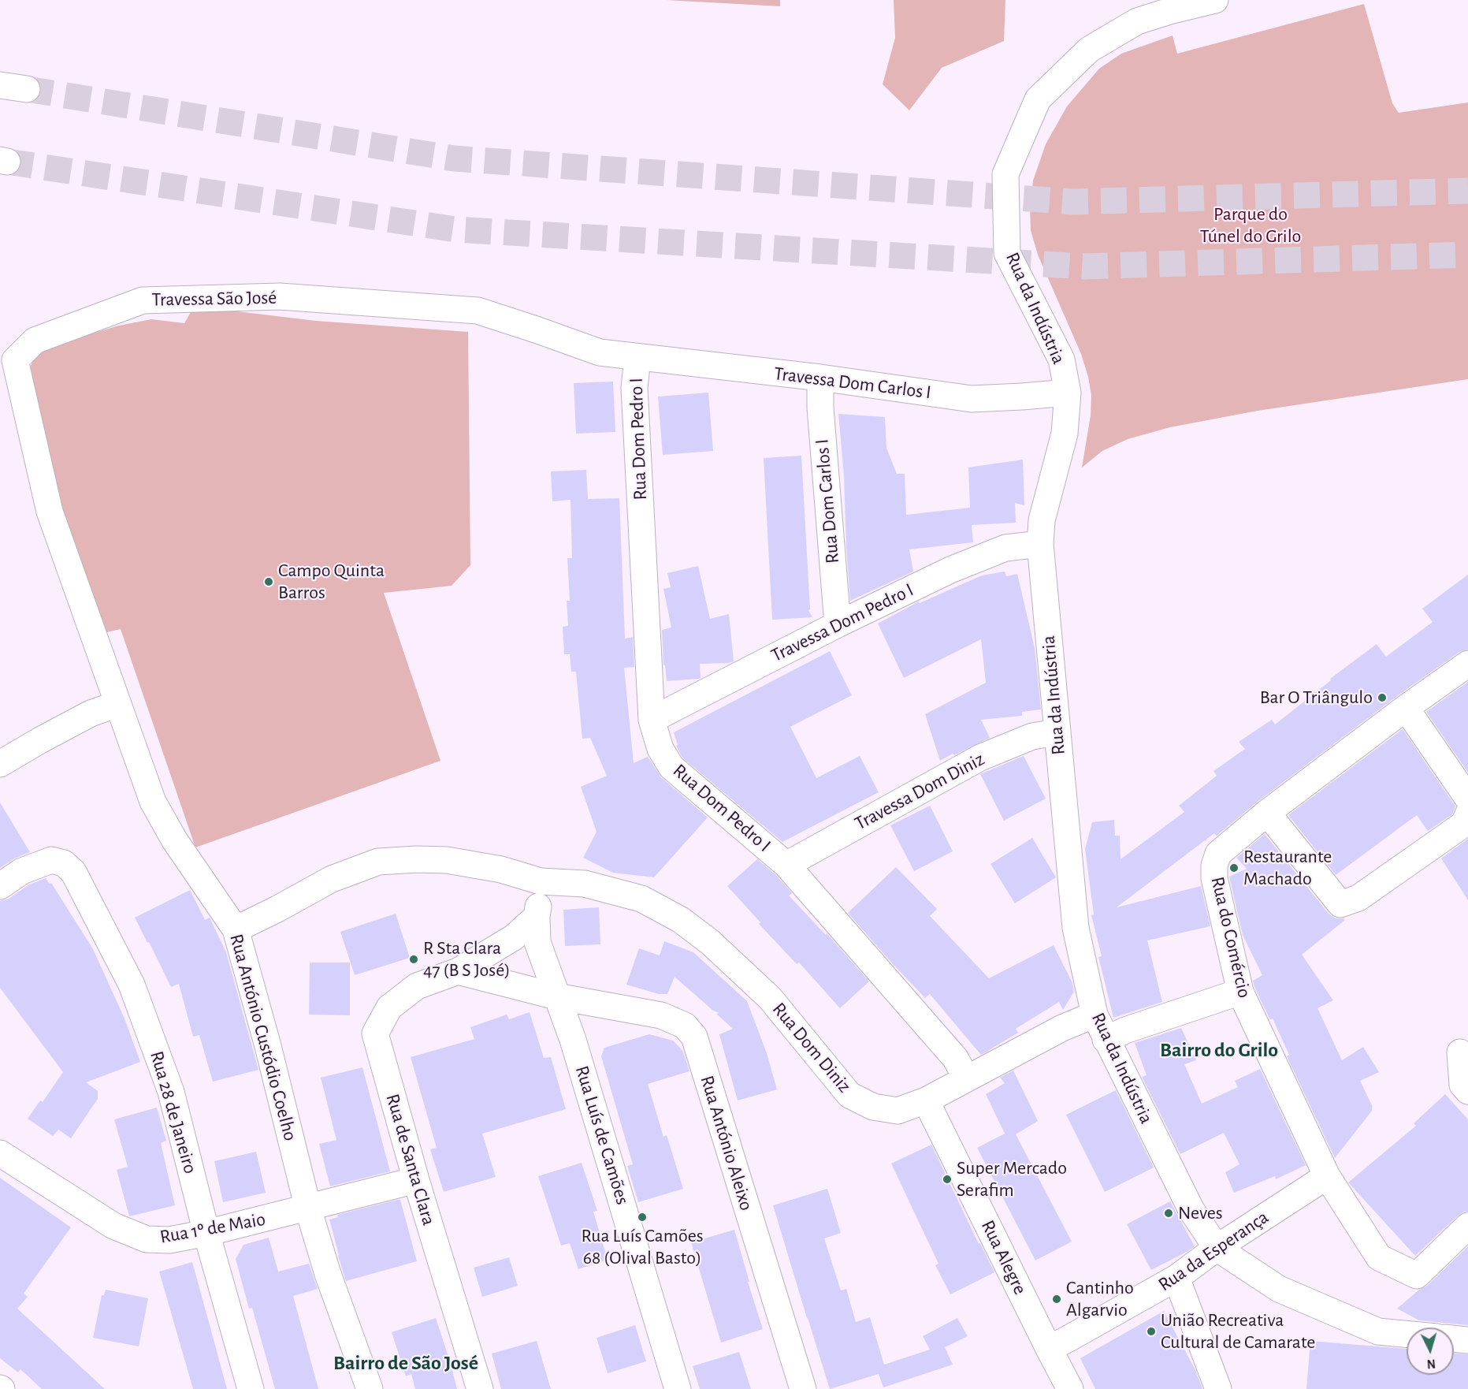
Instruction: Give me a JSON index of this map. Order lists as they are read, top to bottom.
{
  "streets": {
    "main road": [
      "Travessa São José",
      "Rua da Indústria",
      "Travessa Dom Carlos I",
      "Rua Dom Pedro I",
      "Rua Dom Carlos I",
      "Travessa Dom Pedro I",
      "Travessa Dom Diniz",
      "Rua do Comércio",
      "Rua António Custódio Coelho",
      "Rua Dom Diniz",
      "Rua 28 de Janeiro",
      "Rua Luís de Camões",
      "Rua António Aleixo",
      "Rua de Santa Clara",
      "Rua 1º de Maio",
      "Rua da Esperança",
      "Rua Alegre"
    ]
  },
  "crossings": [
    ["Travessa São José", "Travessa Dom Carlos I"],
    ["Travessa São José", "Rua Dom Pedro I"],
    ["Travessa São José", "Rua António Custódio Coelho"],
    ["Rua da Indústria", "Travessa Dom Carlos I"],
    ["Rua da Indústria", "Travessa Dom Pedro I"],
    ["Rua da Indústria", "Travessa Dom Diniz"],
    ["Rua da Indústria", "Rua Dom Diniz"],
    ["Rua da Indústria", "Rua da Esperança"],
    ["Travessa Dom Carlos I", "Rua Dom Pedro I"],
    ["Travessa Dom Carlos I", "Rua Dom Carlos I"],
    ["Rua Dom Pedro I", "Travessa Dom Pedro I"],
    ["Rua Dom Pedro I", "Travessa Dom Diniz"],
    ["Rua Dom Pedro I", "Rua Dom Diniz"],
    ["Rua Dom Carlos I", "Travessa Dom Pedro I"],
    ["Rua do Comércio", "Rua da Esperança"],
    ["Rua António Custódio Coelho", "Rua Dom Diniz"],
    ["Rua António Custódio Coelho", "Rua 1º de Maio"],
    ["Rua Dom Diniz", "Rua Luís de Camões"],
    ["Rua Dom Diniz", "Rua Alegre"],
    ["Rua 28 de Janeiro", "Rua 1º de Maio"],
    ["Rua Luís de Camões", "Rua António Aleixo"],
    ["Rua Luís de Camões", "Rua de Santa Clara"],
    ["Rua de Santa Clara", "Rua 1º de Maio"],
    ["Rua da Esperança", "Rua Alegre"]
  ],
  "districts": ["Bairro do Grilo", "Bairro de São José"],
  "parks": ["Parque do Túnel do Grilo"],
  "places": [
    "Campo Quinta Barros",
    "Bar O Triângulo",
    "Restaurante Machado",
    "R Sta Clara 47 (B S José)",
    "Super Mercado Serafim",
    "Neves",
    "Rua Luís Camões 68 (Olival Basto)",
    "Cantinho Algarvio",
    "União Recreativa Cultural de Camarate"
  ],
  "north": "bottom"
}
